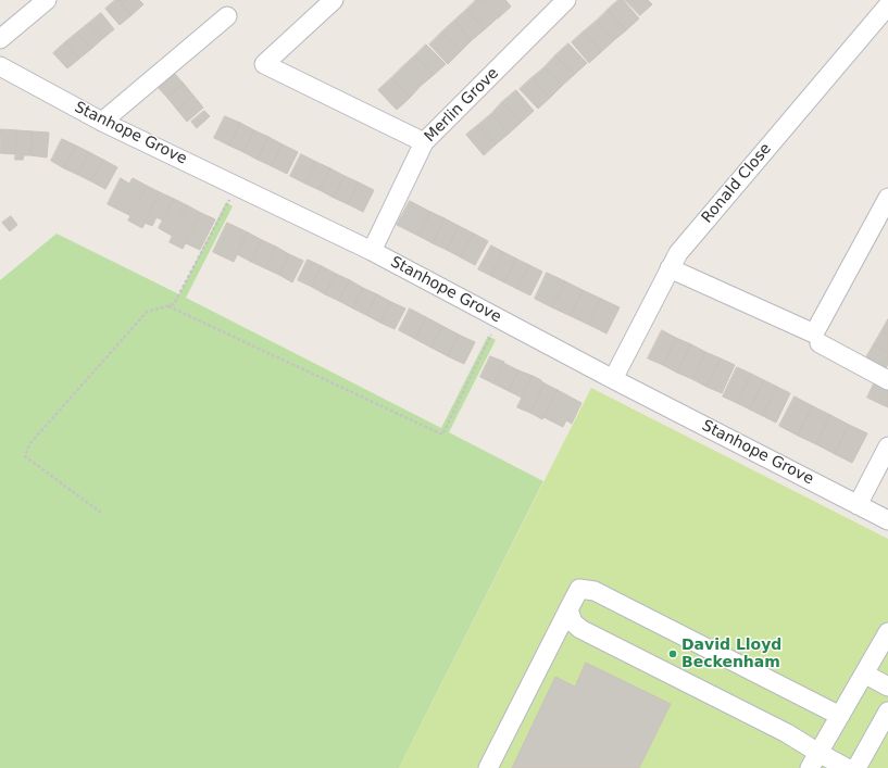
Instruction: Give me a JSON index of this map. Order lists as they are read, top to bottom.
{
  "streets": {
    "street": ["Merlin Grove", "Stanhope Grove", "Ronald Close"]
  },
  "crossings": [
    ["Merlin Grove", "Stanhope Grove"],
    ["Stanhope Grove", "Ronald Close"]
  ],
  "places": ["David Lloyd Beckenham"]
}
